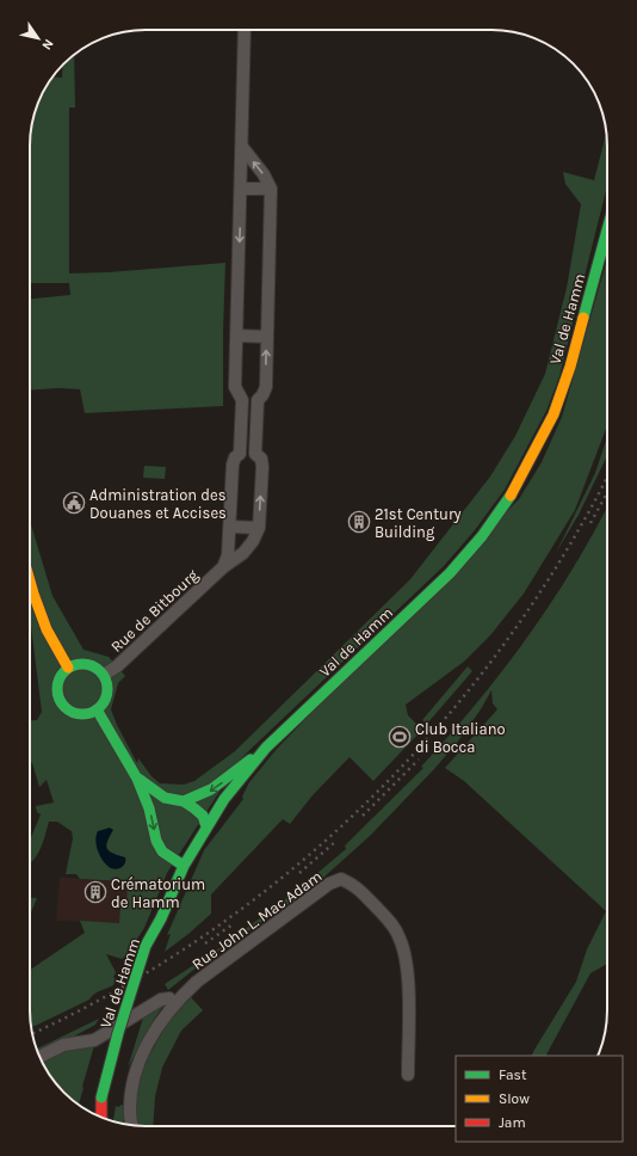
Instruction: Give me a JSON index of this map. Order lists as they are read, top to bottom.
{
  "streets": {
    "main road": ["Val de Hamm"],
    "street": ["Rue de Bitbourg", "Rue John L. Mac Adam"]
  },
  "places": {
    "public building": ["Administration des Douanes et Accises"],
    "building": ["21st Century Building", "Crématorium de Hamm"],
    "sports": ["Club Italiano di Bocca"]
  },
  "legend": ["Fast", "Slow", "Jam"],
  "north": "bottom right"
}
